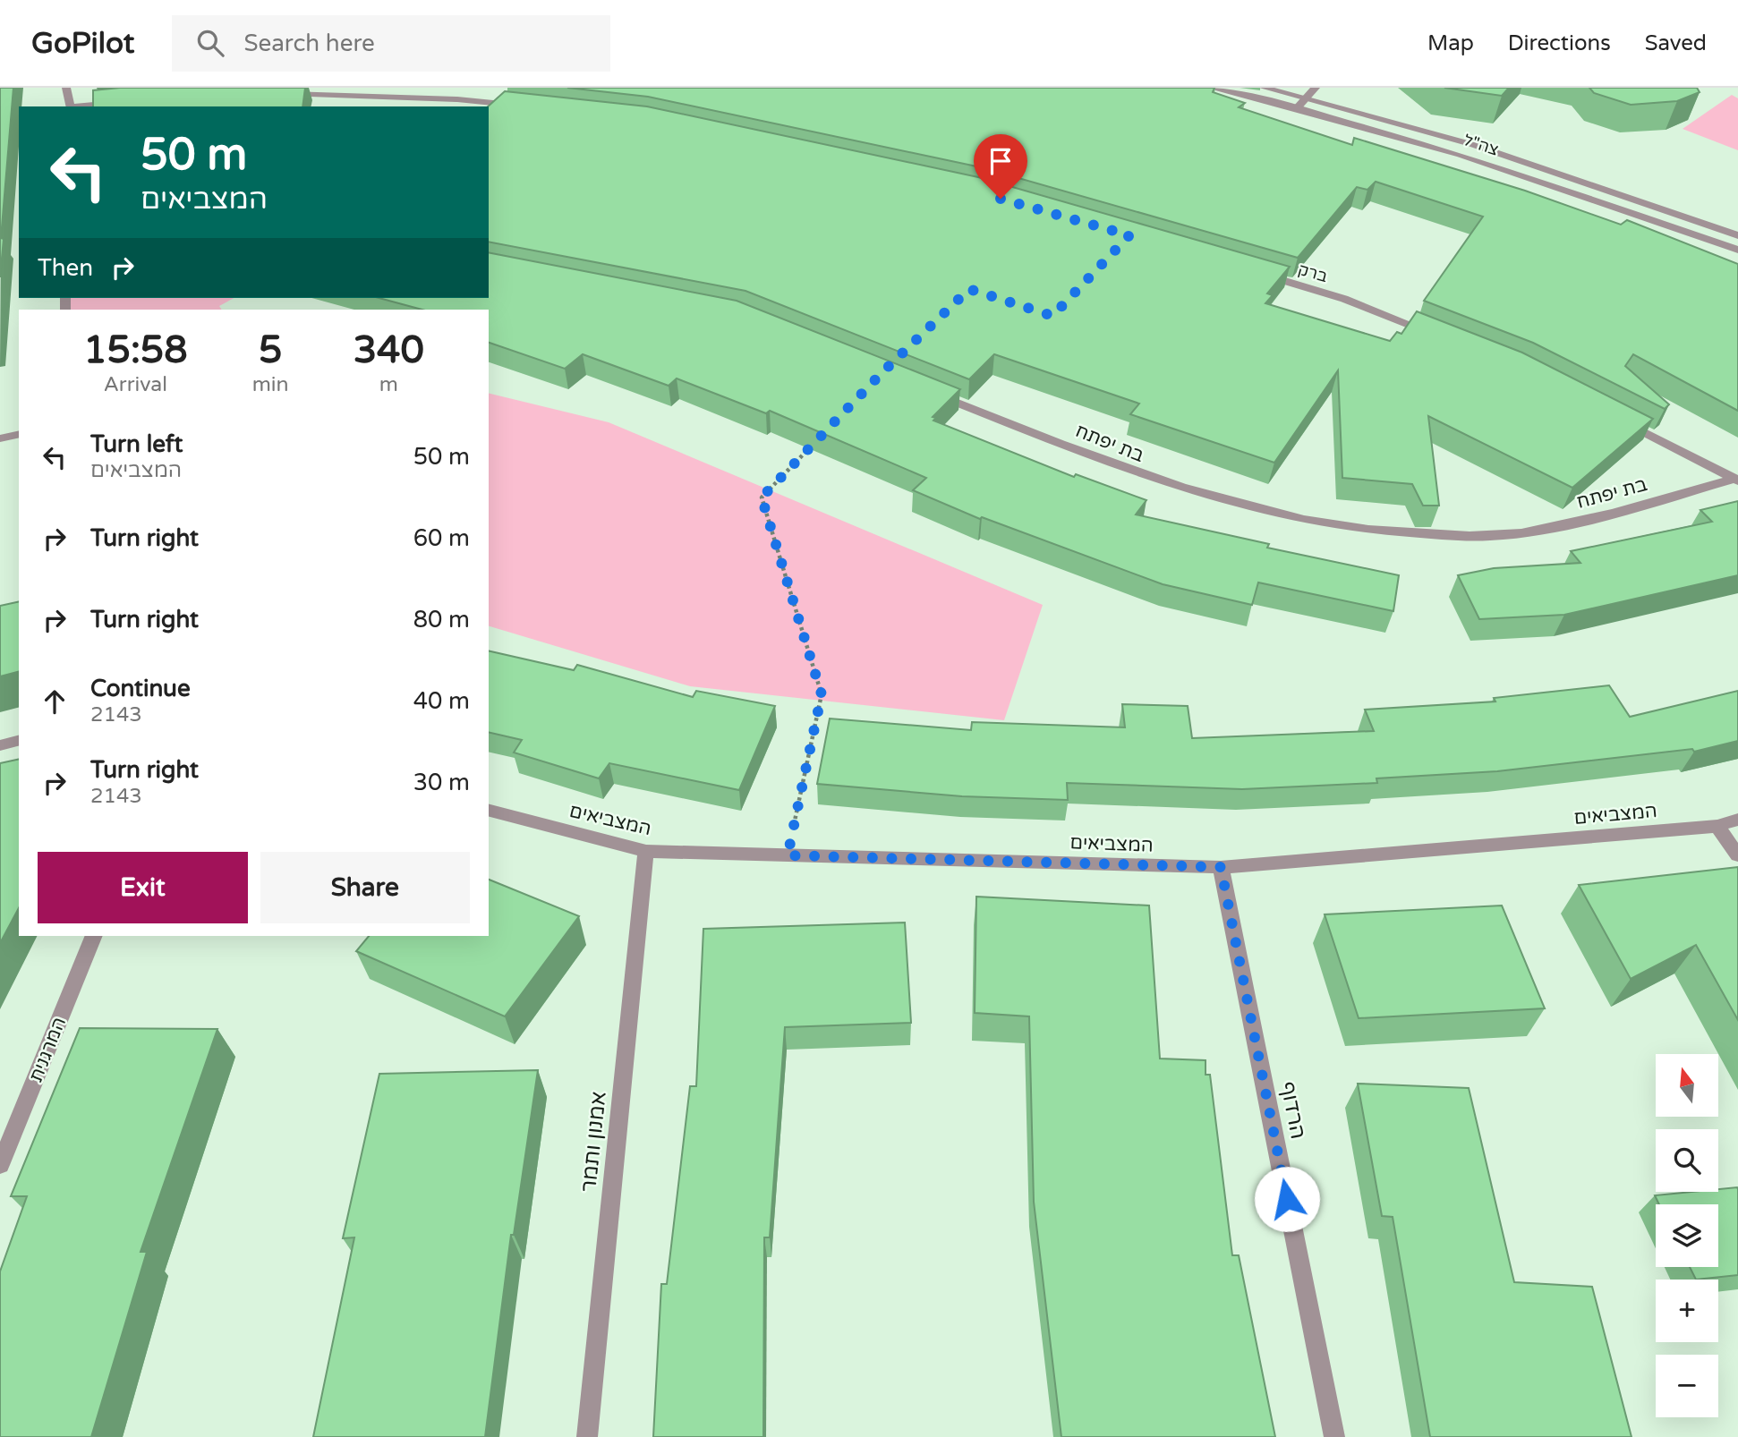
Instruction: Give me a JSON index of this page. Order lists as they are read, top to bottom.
{
  "streets": {
    "street": [
      "צה\"ל",
      "ברק",
      "בת יפתח",
      "המצביאים",
      "המרגנית",
      "הרדוף",
      "אמנון ותמר"
    ]
  },
  "crossings": [
    ["המצביאים", "הרדוף"],
    ["המצביאים", "אמנון ותמר"]
  ],
  "north": "top",
  "page": {
    "header": "GoPilot",
    "search": "Search here",
    "nav": ["Map", "Directions", "Saved"],
    "turn": ["50 m", "המצביאים"],
    "then": "Then",
    "eta": [
      "15:58",
      "Arrival",
      "5",
      "min",
      "340",
      "m"
    ],
    "list": [
      {
        "name": "Turn left",
        "note": "המצביאים",
        "value": "50 m"
      },
      {
        "name": "Turn right",
        "value": "60 m"
      },
      {
        "name": "Turn right",
        "value": "80 m"
      },
      {
        "name": "Continue",
        "note": "2143",
        "value": "40 m"
      },
      {
        "name": "Turn right",
        "note": "2143",
        "value": "30 m"
      }
    ],
    "buttons": ["Exit", "Share"],
    "map_buttons": ["+", "−"]
  }
}
